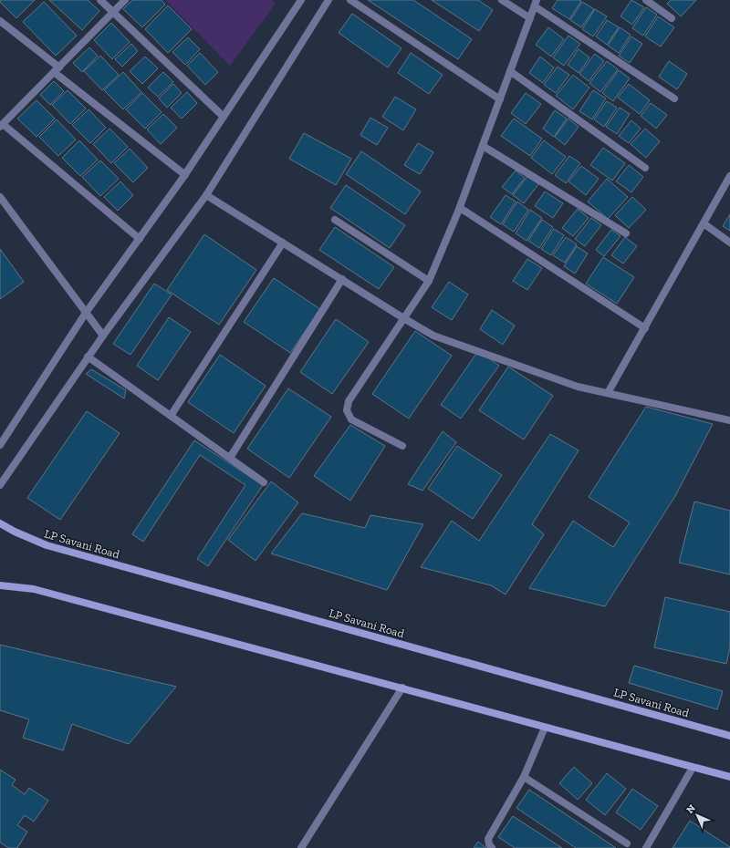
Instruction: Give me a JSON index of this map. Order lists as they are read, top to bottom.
{
  "streets": {
    "main road": ["LP Savani Road"]
  },
  "north": "top left"
}
